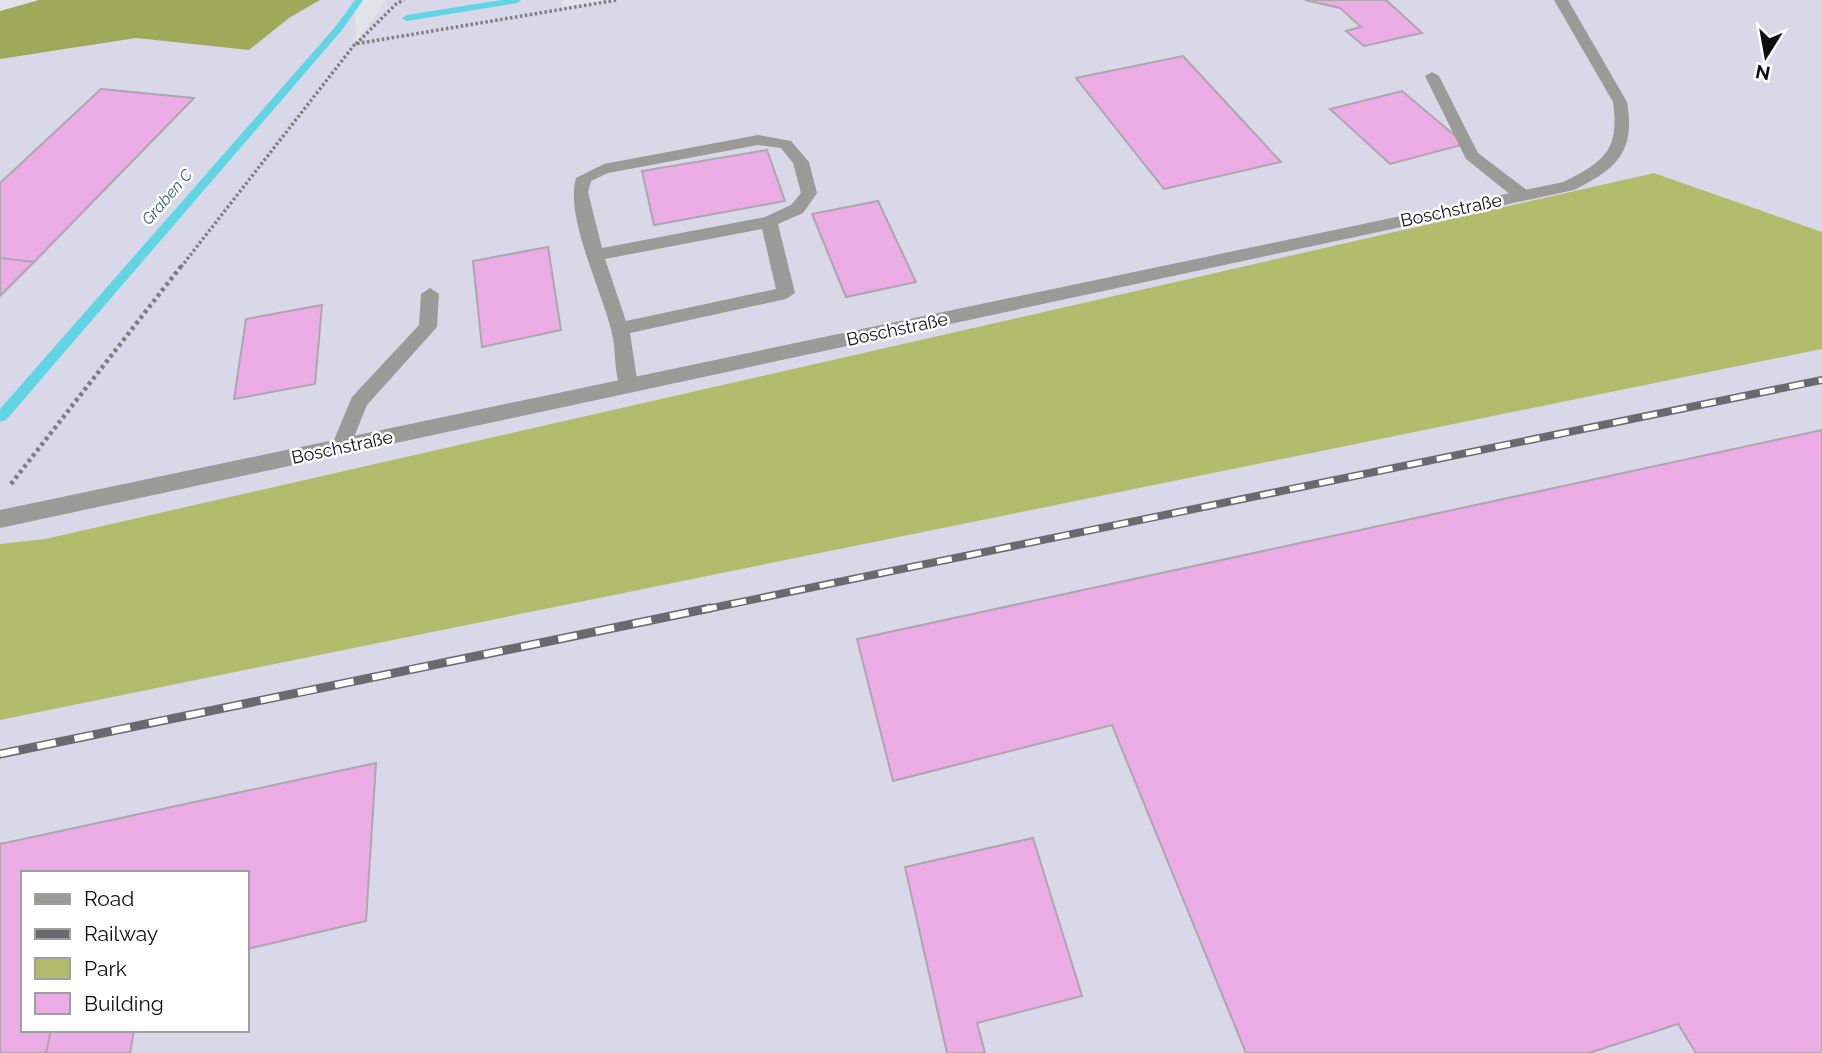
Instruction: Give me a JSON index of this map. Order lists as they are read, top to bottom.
{
  "streets": {
    "street": ["Boschstraße"]
  },
  "water": ["Graben C"],
  "legend": [
    "Road",
    "Railway",
    "Park",
    "Building"
  ],
  "north": "bottom"
}
